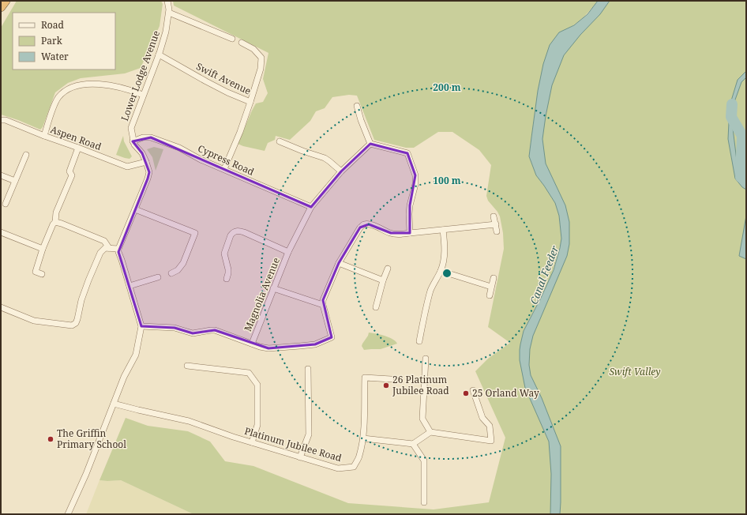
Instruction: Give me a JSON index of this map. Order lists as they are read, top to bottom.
{
  "streets": {
    "street": [
      "Lower Lodge Avenue",
      "Swift Avenue",
      "Aspen Road",
      "Cypress Road",
      "Magnolia Avenue",
      "Platinum Jubilee Road"
    ]
  },
  "crossings": [
    ["Lower Lodge Avenue", "Swift Avenue"],
    ["Lower Lodge Avenue", "Cypress Road"],
    ["Swift Avenue", "Cypress Road"],
    ["Cypress Road", "Magnolia Avenue"]
  ],
  "water": ["Canal Feeder"],
  "parks": ["Swift Valley"],
  "places": ["26 Platinum Jubilee Road", "25 Orland Way", "The Griffin Primary School"],
  "legend": ["Road", "Park", "Water"],
  "rings": ["200 m", "100 m"]
}
